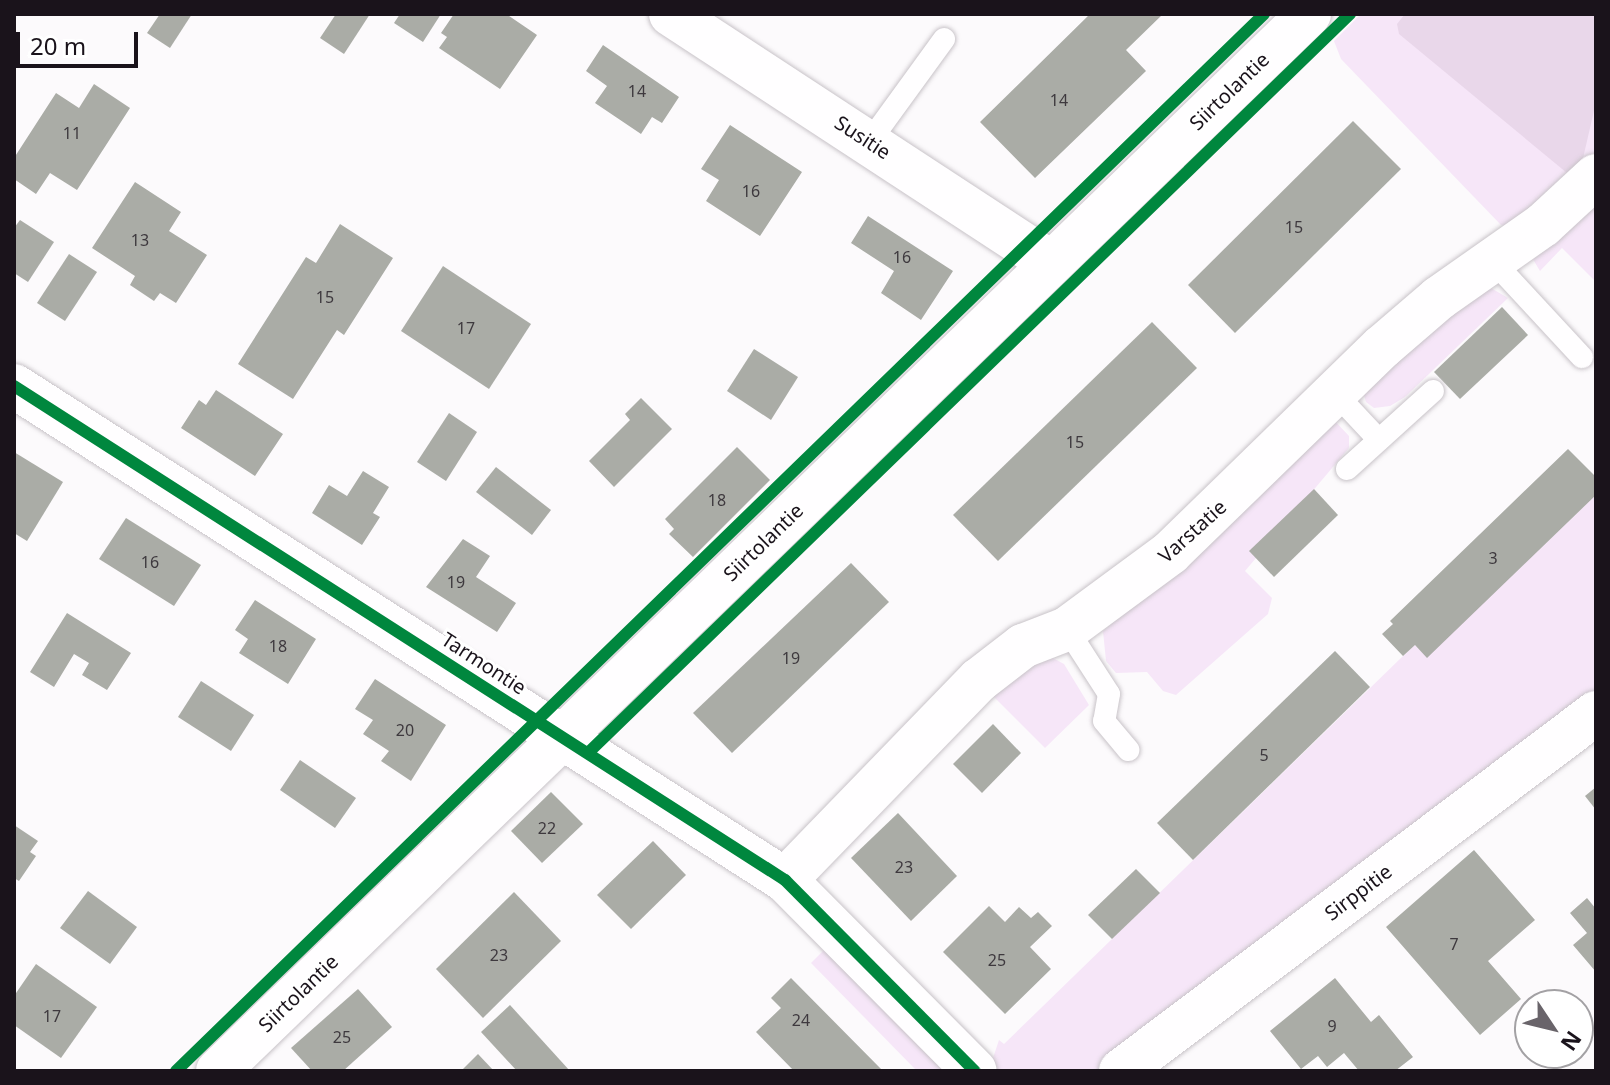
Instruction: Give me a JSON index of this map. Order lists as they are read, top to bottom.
{
  "streets": {
    "street": [
      "Siirtolantie",
      "Susitie",
      "Varstatie",
      "Tarmontie",
      "Sirppitie"
    ]
  },
  "crossings": [
    ["Siirtolantie", "Susitie"],
    ["Siirtolantie", "Tarmontie"],
    ["Varstatie", "Tarmontie"]
  ],
  "house_numbers": [
    "14",
    "14",
    "11",
    "16",
    "15",
    "13",
    "16",
    "15",
    "17",
    "15",
    "18",
    "3",
    "16",
    "19",
    "18",
    "19",
    "20",
    "5",
    "22",
    "23",
    "7",
    "23",
    "25",
    "17",
    "24",
    "9",
    "25"
  ],
  "scale_bar": "20 m",
  "north": "bottom right"
}
